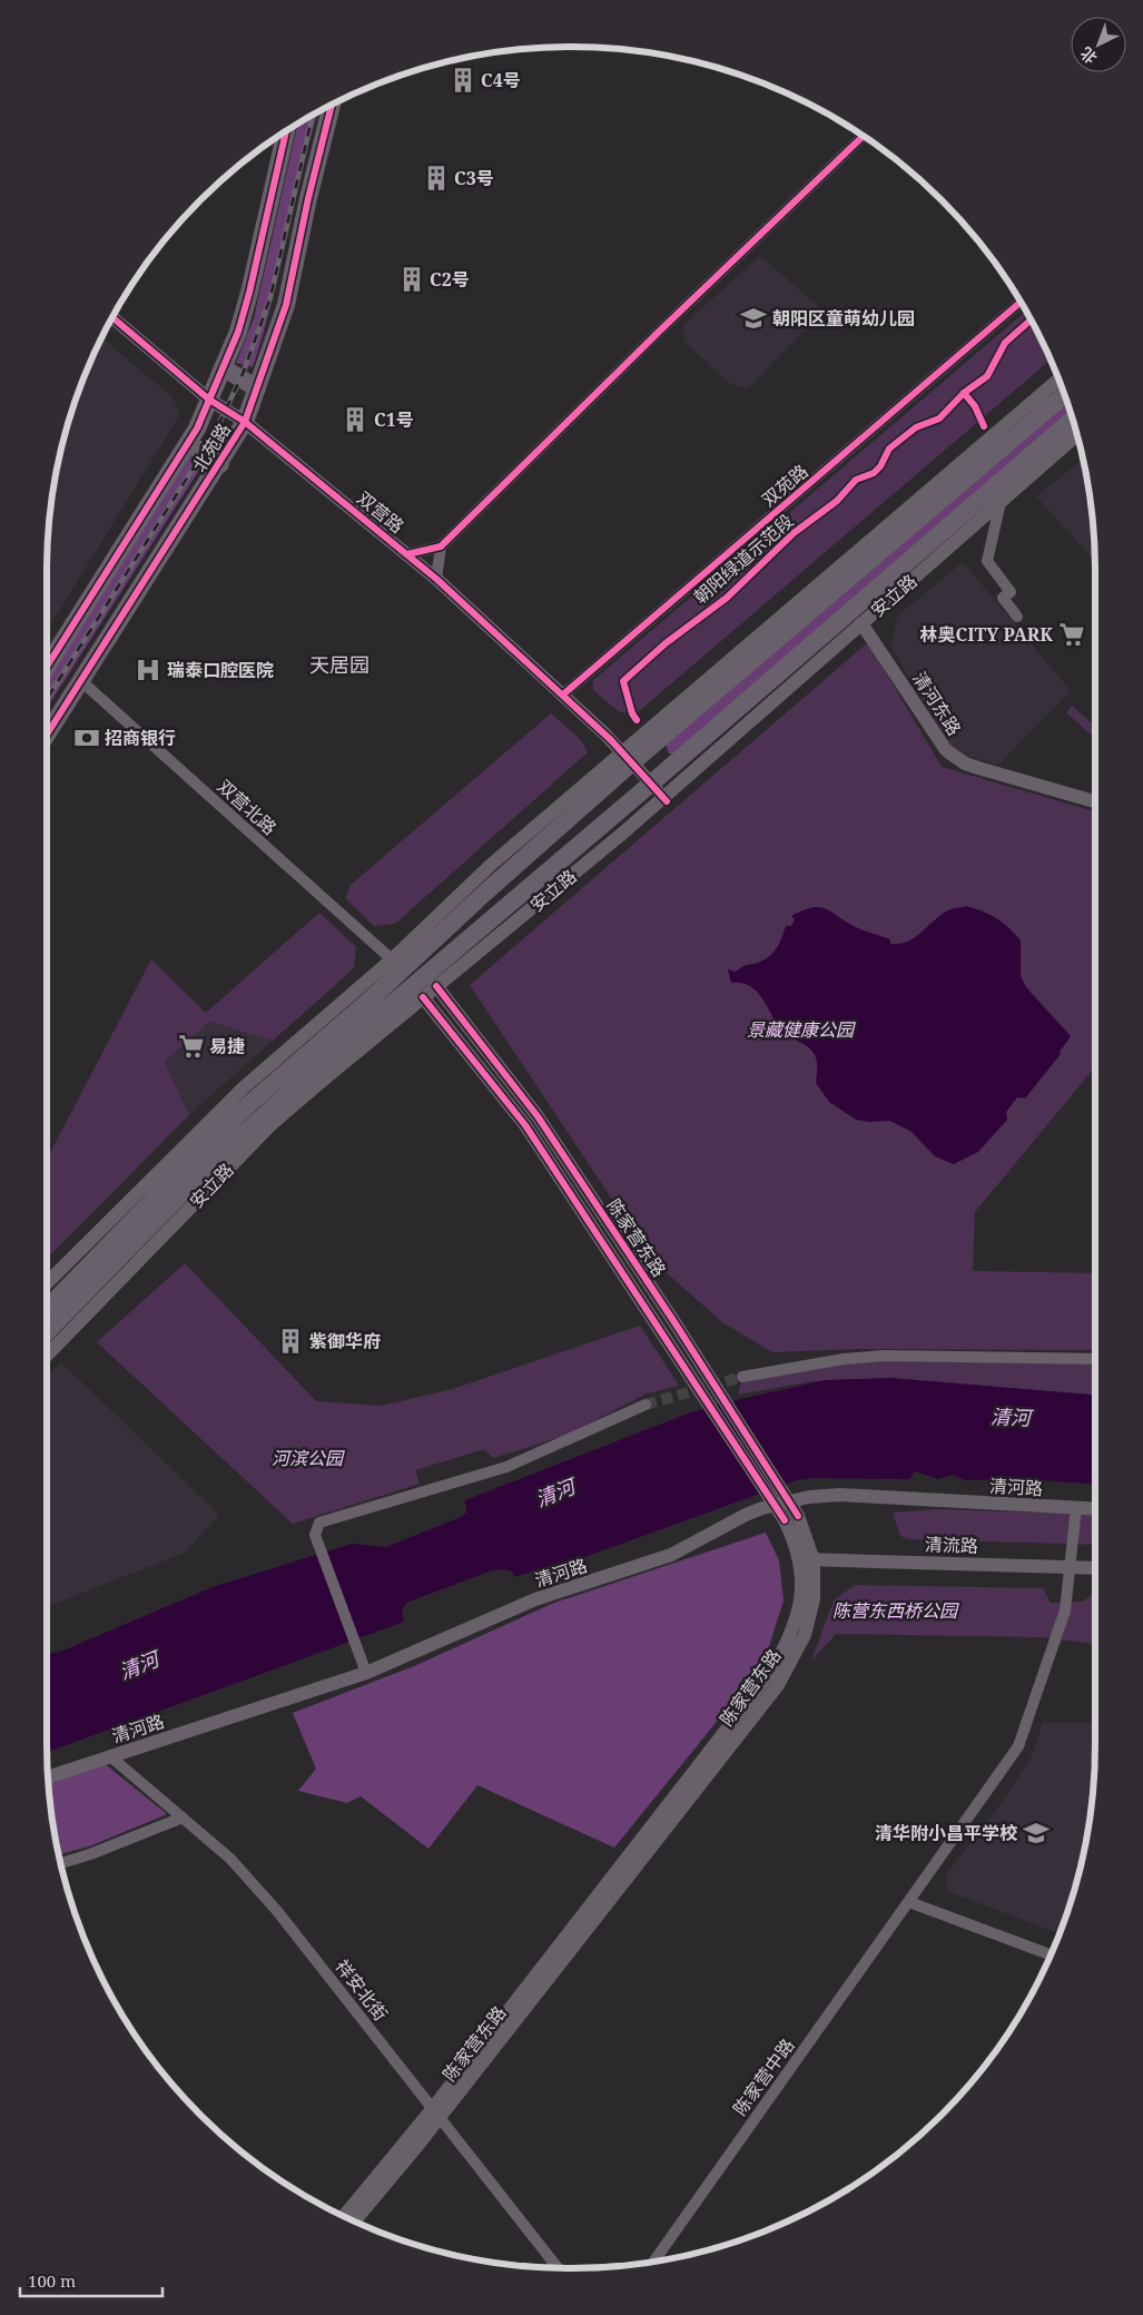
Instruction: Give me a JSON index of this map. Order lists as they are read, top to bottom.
{
  "streets": {
    "main road": ["北苑路", "安立路"],
    "street": [
      "双苑路",
      "双营路",
      "清河东路",
      "双营北路",
      "陈家营东路",
      "清河路",
      "清流路",
      "祥安北街",
      "陈家营中路"
    ],
    "cycle path": ["朝阳绿道示范段"]
  },
  "crossings": [
    ["北苑路", "双营路"],
    ["北苑路", "双营北路"],
    ["双苑路", "双营路"],
    ["双营路", "安立路"],
    ["安立路", "清河东路"],
    ["安立路", "双营北路"],
    ["安立路", "陈家营东路"],
    ["陈家营东路", "清流路"],
    ["陈家营东路", "祥安北街"],
    ["清河路", "祥安北街"],
    ["清河路", "陈家营中路"],
    ["清流路", "陈家营中路"]
  ],
  "districts": ["天居园"],
  "water": ["清河"],
  "parks": ["景藏健康公园", "河滨公园", "陈营东西桥公园"],
  "places": {
    "building": [
      "C4号",
      "C3号",
      "C2号",
      "C1号",
      "紫御华府"
    ],
    "school or university": ["朝阳区童萌幼儿园", "清华附小昌平学校"],
    "supermarket": ["林奥CITY PARK", "易捷"],
    "hospital": ["瑞泰口腔医院"],
    "bank": ["招商银行"]
  },
  "scale_bar": "100 m",
  "north": "bottom left"
}
